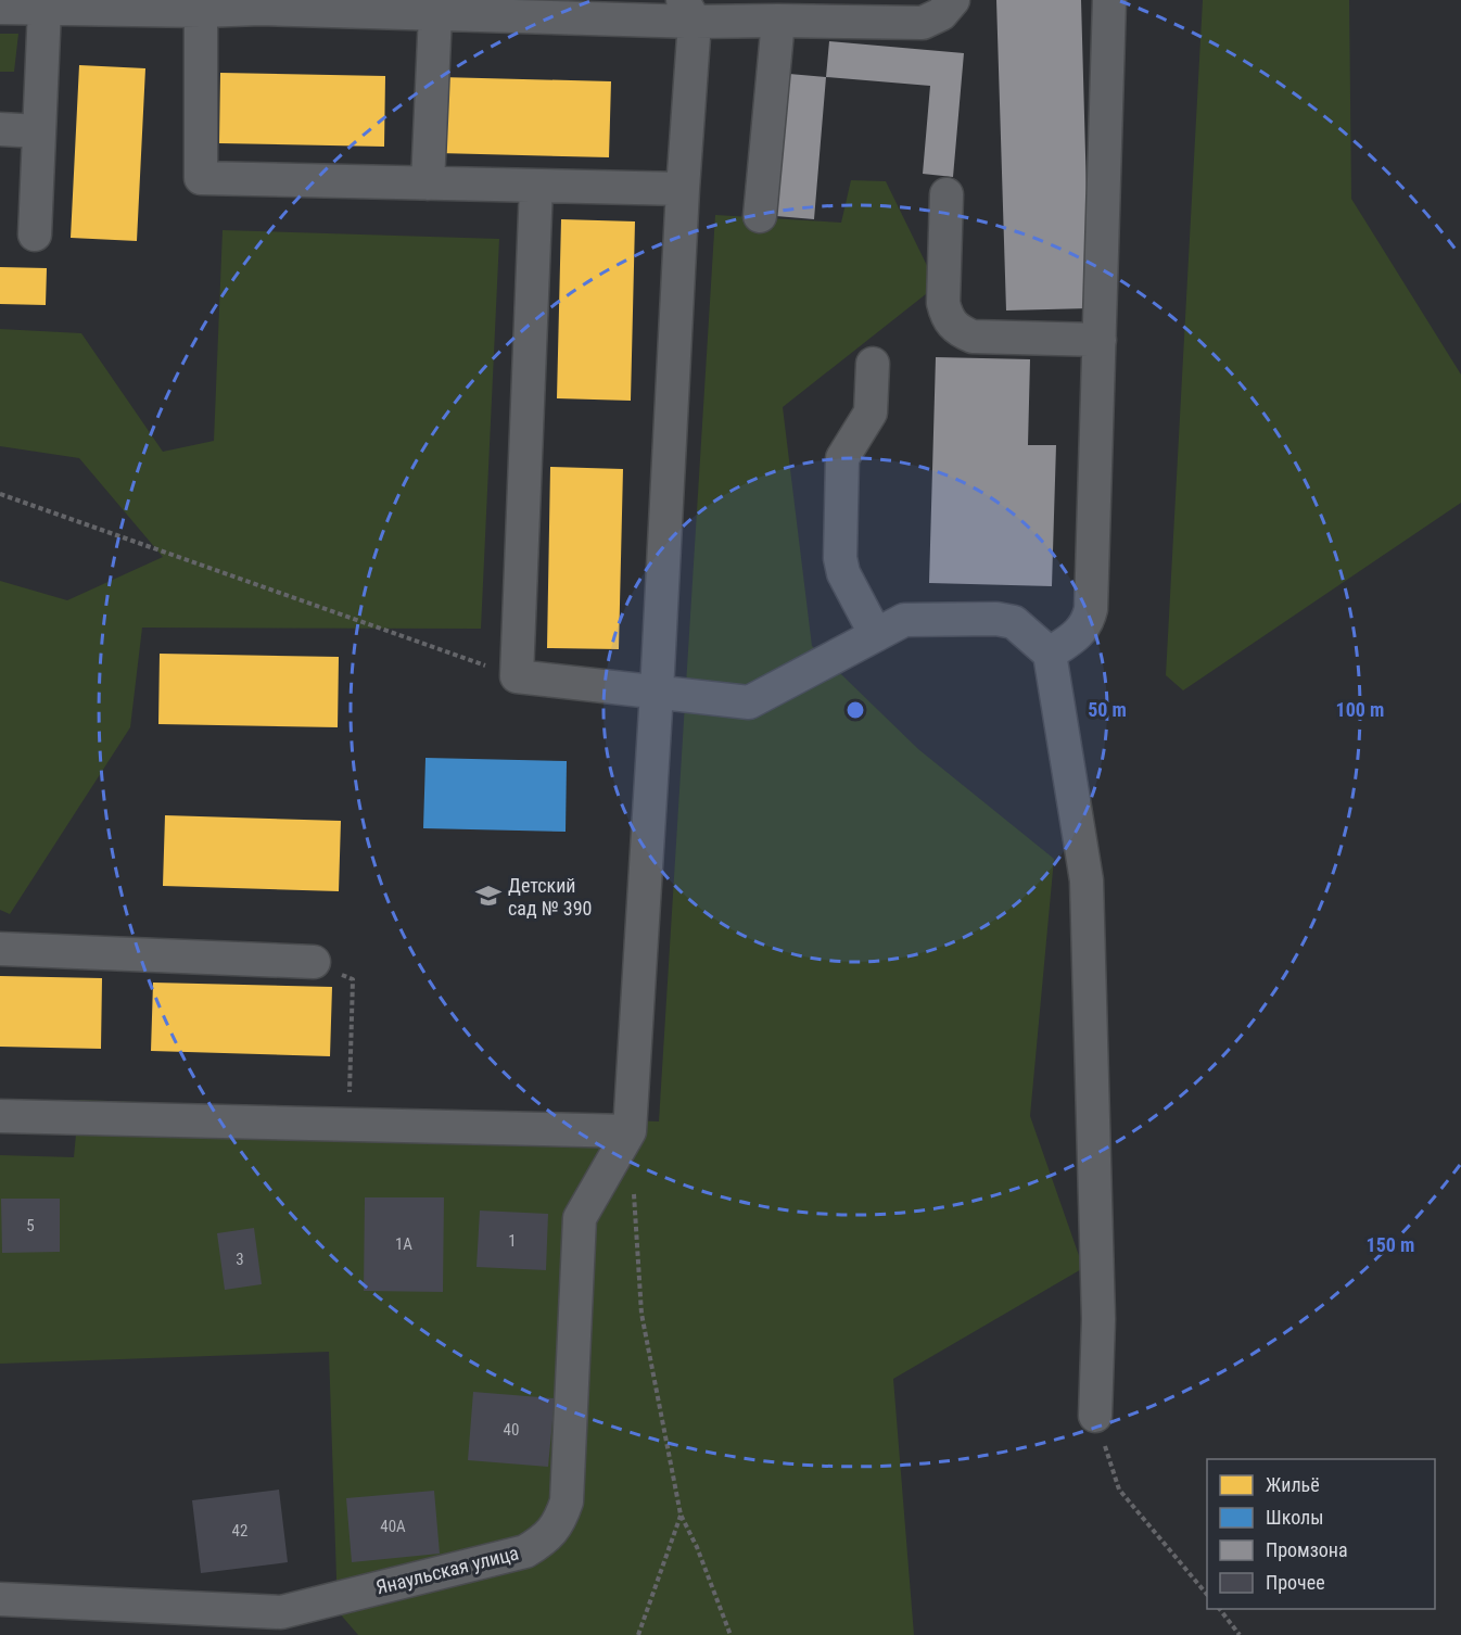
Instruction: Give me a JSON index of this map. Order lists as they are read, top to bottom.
{
  "streets": {
    "street": ["Янаульская улица"]
  },
  "places": {
    "school or university": ["Детский сад № 390"]
  },
  "house_numbers": [
    "5",
    "1",
    "1А",
    "3",
    "40",
    "40А",
    "42"
  ],
  "legend": [
    "Жильё",
    "Школы",
    "Промзона",
    "Прочее"
  ],
  "rings": ["50 m", "100 m", "150 m"]
}
